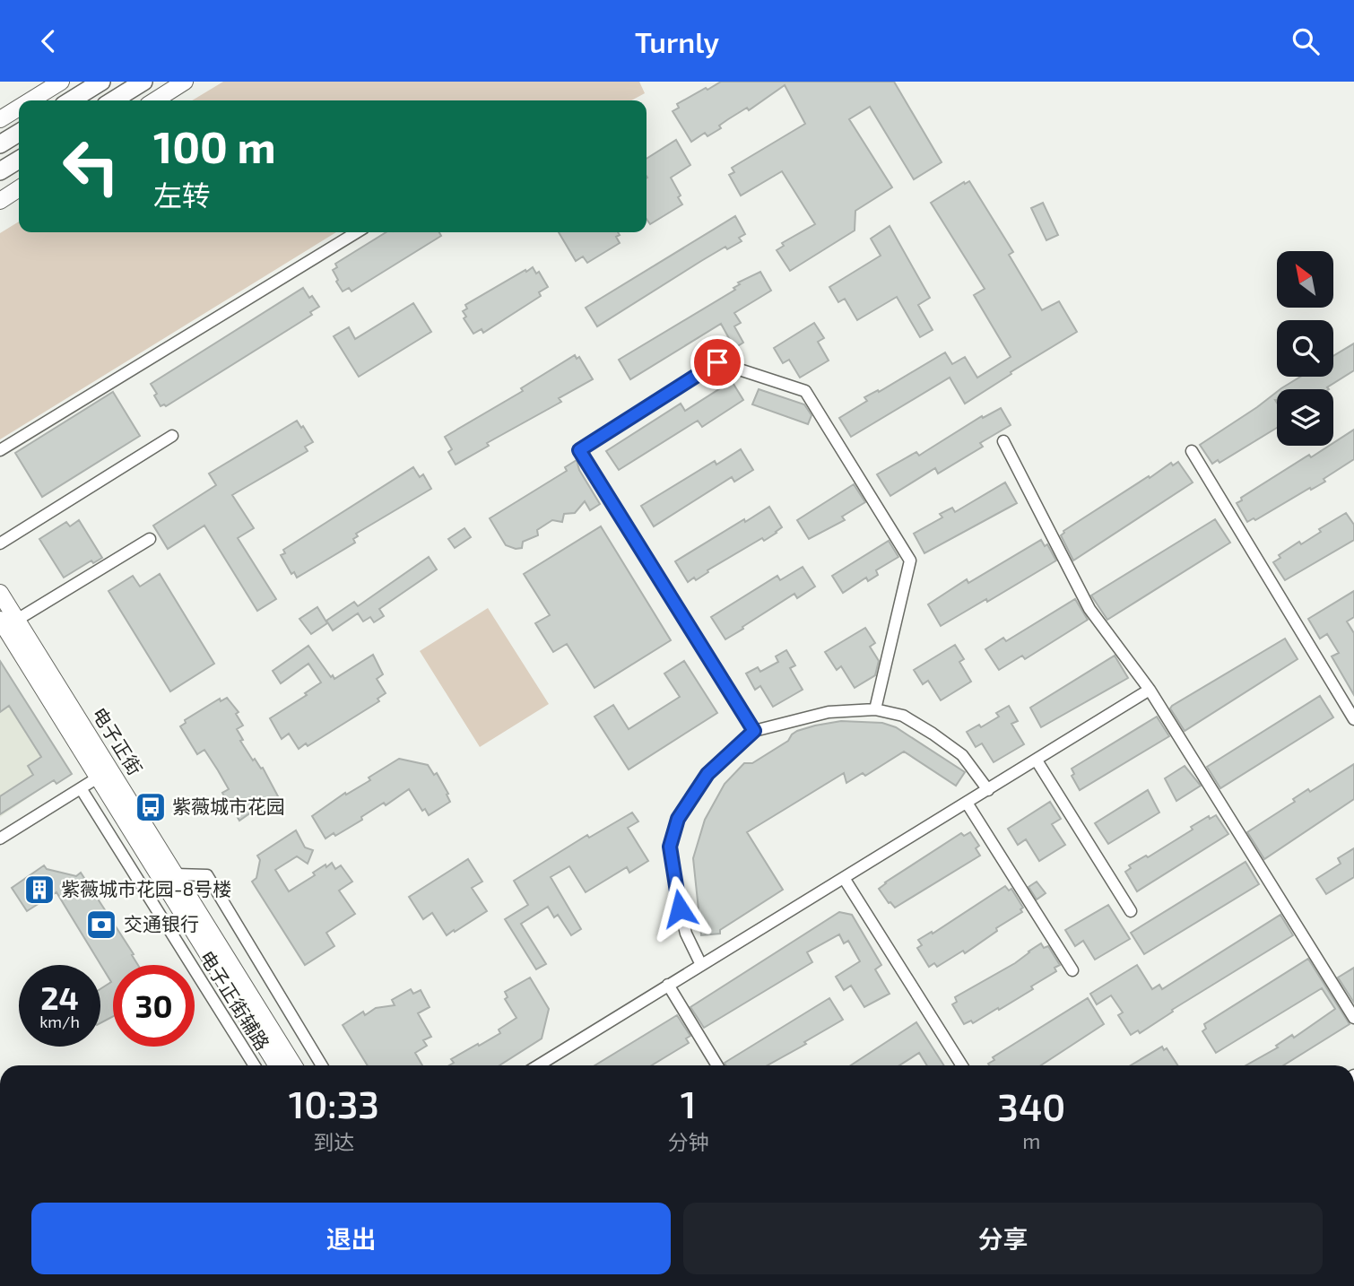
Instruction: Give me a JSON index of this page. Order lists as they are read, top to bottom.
{
  "streets": {
    "main road": ["电子正街"],
    "street": ["电子正街辅路"]
  },
  "places": {
    "bus stop": ["紫薇城市花园"],
    "building": ["紫薇城市花园-8号楼"],
    "bank": ["交通银行"]
  },
  "north": "top left",
  "page": {
    "header": "Turnly",
    "turn": ["100 m", "左转"],
    "speed": "24 km/h",
    "limit": "30",
    "eta": [
      "10:33",
      "到达",
      "1",
      "分钟",
      "340",
      "m"
    ],
    "buttons": ["退出", "分享"]
  }
}
